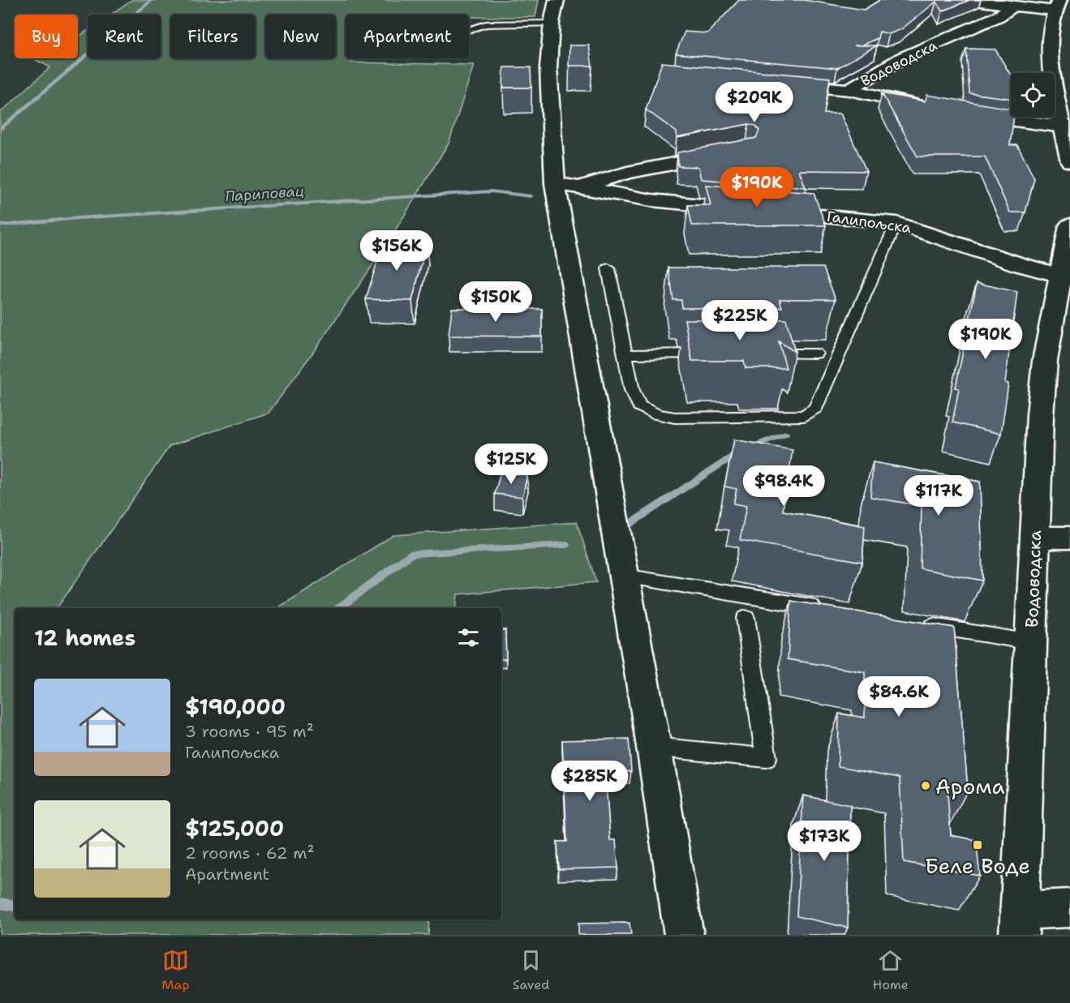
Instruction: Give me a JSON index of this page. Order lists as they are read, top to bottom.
{
  "streets": {
    "street": ["Водоводска", "Галипољска"]
  },
  "crossings": [
    ["Водоводска", "Галипољска"]
  ],
  "water": ["Париповац"],
  "places": {
    "other": ["Арома"],
    "transit": ["Беле Воде"]
  },
  "page": {
    "chip": [
      "Buy",
      "Rent",
      "Filters",
      "New",
      "Apartment"
    ],
    "price": [
      "$209K",
      "$190K",
      "$156K",
      "$150K",
      "$225K",
      "$190K",
      "$125K",
      "$98.4K",
      "$117K",
      "$84.6K",
      "$285K",
      "$173K"
    ],
    "heading": "12 homes",
    "list": [
      {
        "name": "$190,000",
        "note": "3 rooms · 95 m² · Галипољска"
      },
      {
        "name": "$125,000",
        "note": "2 rooms · 62 m² · Apartment"
      }
    ],
    "tabs": ["Map", "Saved", "Home"]
  }
}
